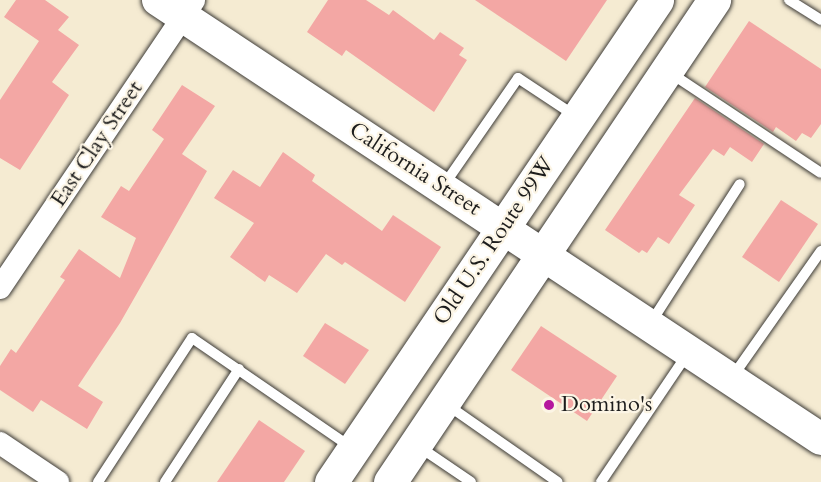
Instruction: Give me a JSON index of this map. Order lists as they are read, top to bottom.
{
  "streets": {
    "main road": ["Old U.S. Route 99W"],
    "street": ["East Clay Street", "California Street"]
  },
  "crossings": [
    ["East Clay Street", "California Street"],
    ["California Street", "Old U.S. Route 99W"]
  ],
  "places": ["Domino's"]
}
